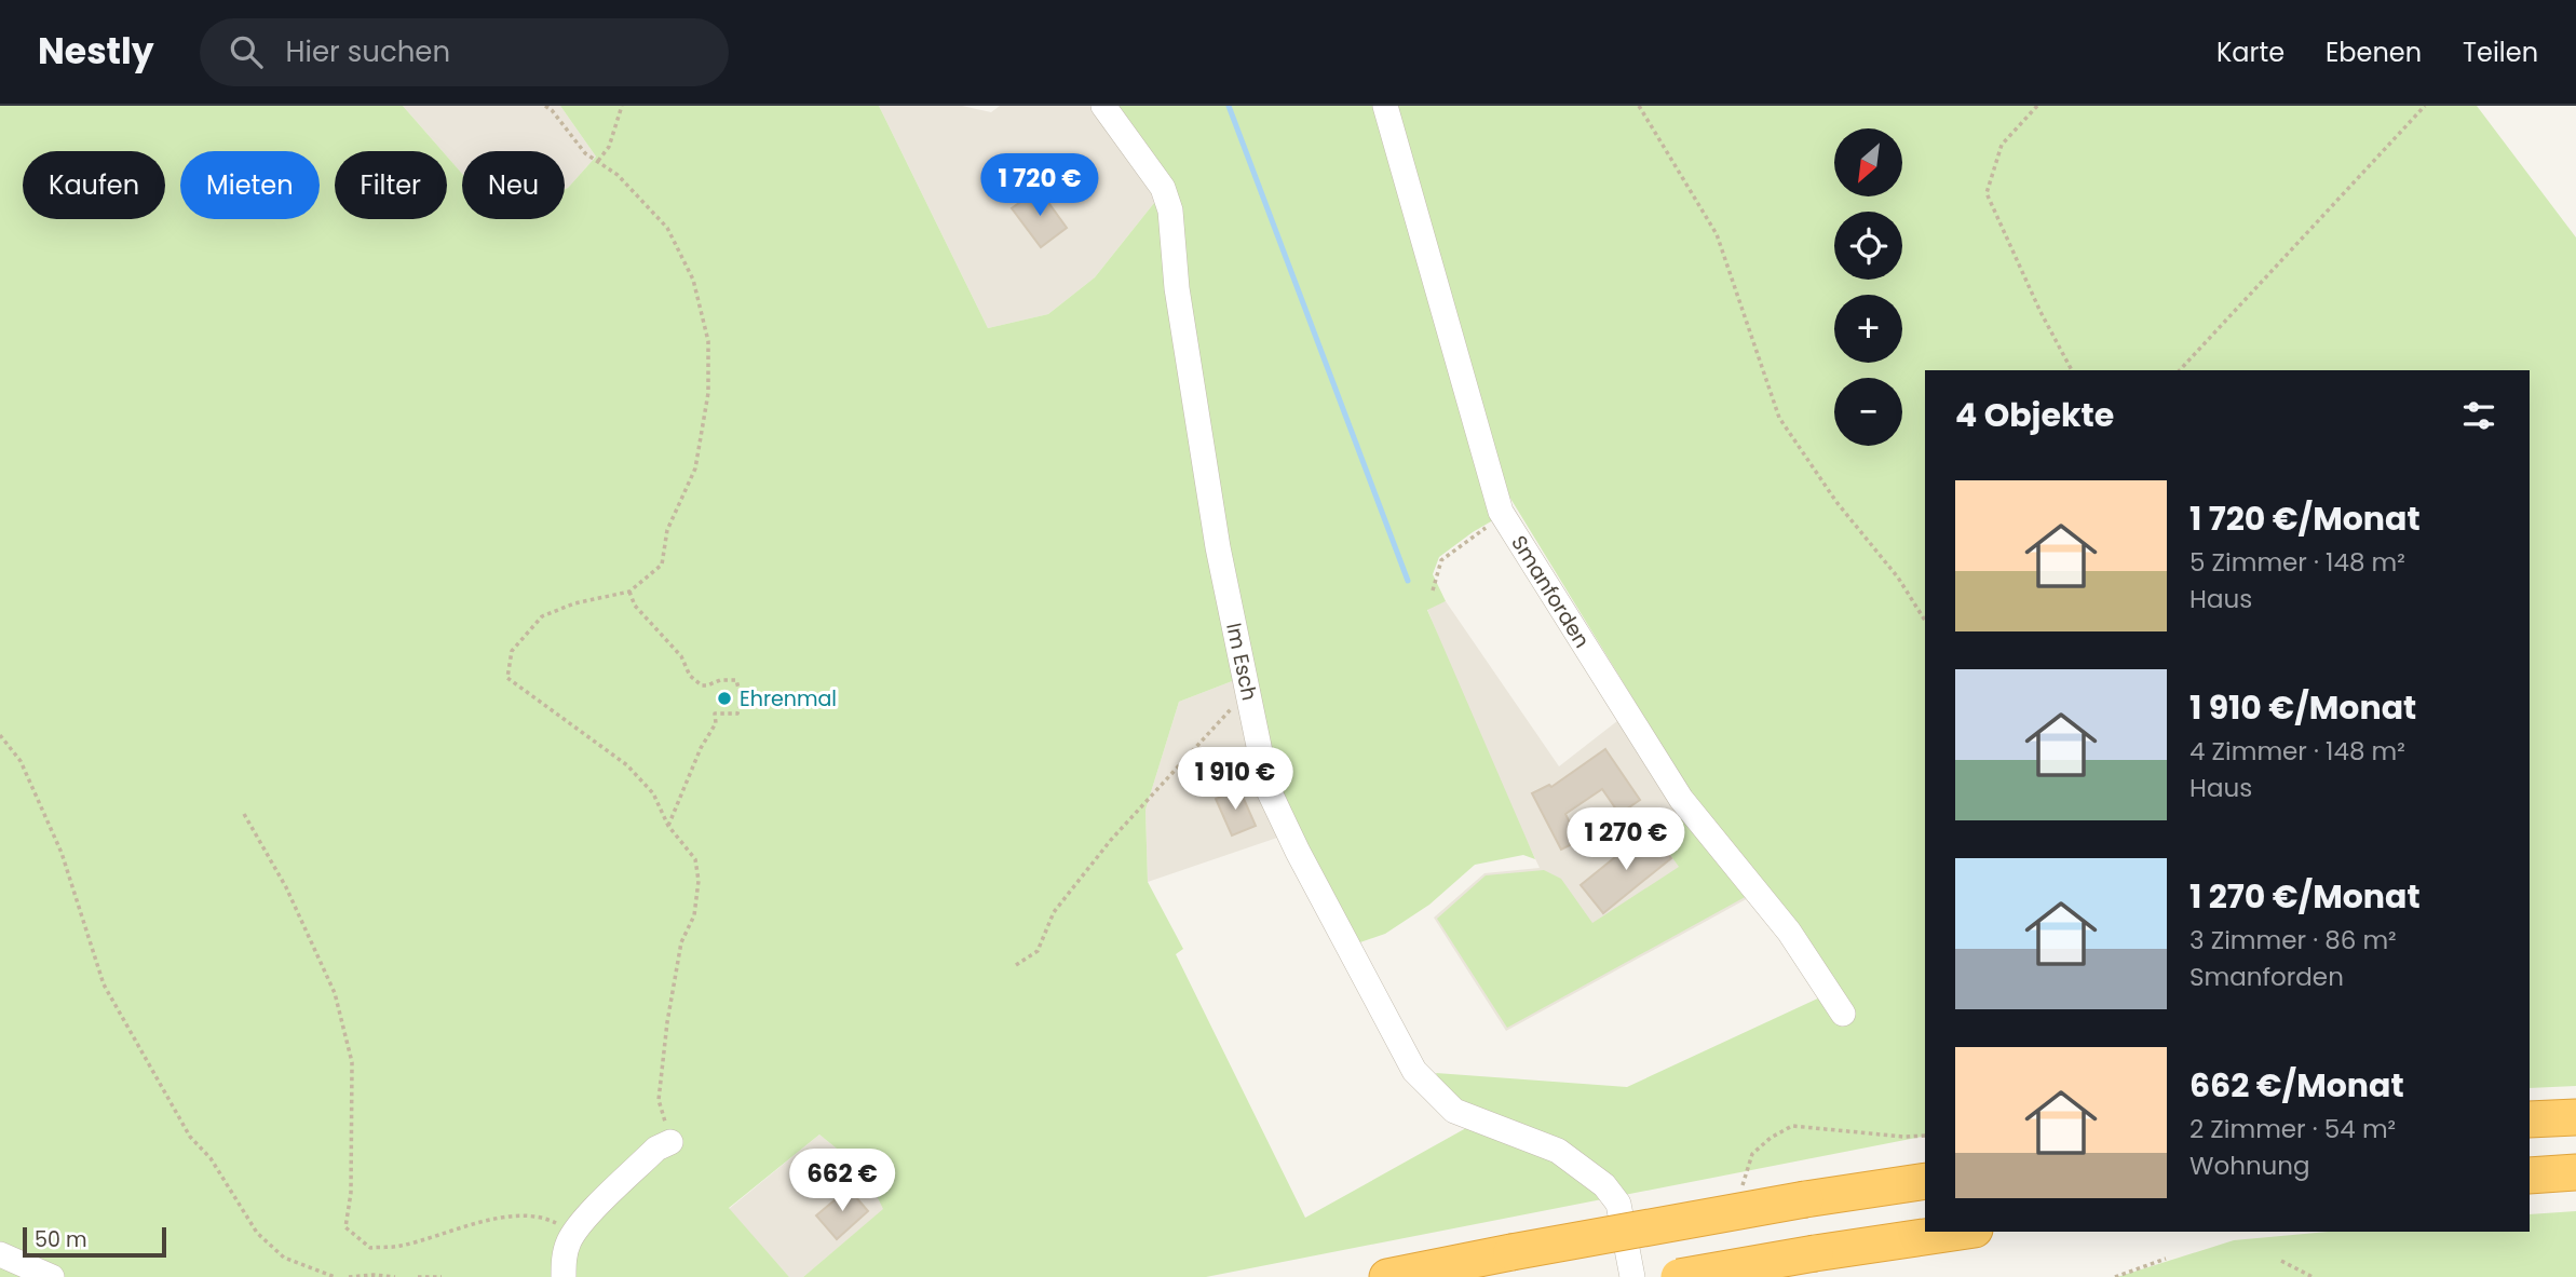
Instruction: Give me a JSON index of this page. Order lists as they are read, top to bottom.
{
  "streets": {
    "street": ["Smanforden", "Im Esch"]
  },
  "places": ["Ehrenmal"],
  "scale_bar": "50 m",
  "north": "bottom left",
  "page": {
    "header": "Nestly",
    "search": "Hier suchen",
    "nav": ["Karte", "Ebenen", "Teilen"],
    "map_buttons": ["+", "−"],
    "chip": [
      "Kaufen",
      "Mieten",
      "Filter",
      "Neu"
    ],
    "price": [
      "1 720 €",
      "1 910 €",
      "1 270 €",
      "662 €"
    ],
    "heading": "4 Objekte",
    "list": [
      {
        "name": "1 720 €/Monat",
        "note": "5 Zimmer · 148 m² · Haus"
      },
      {
        "name": "1 910 €/Monat",
        "note": "4 Zimmer · 148 m² · Haus"
      },
      {
        "name": "1 270 €/Monat",
        "note": "3 Zimmer · 86 m² · Smanforden"
      },
      {
        "name": "662 €/Monat",
        "note": "2 Zimmer · 54 m² · Wohnung"
      }
    ],
    "scale": "50 m"
  }
}
